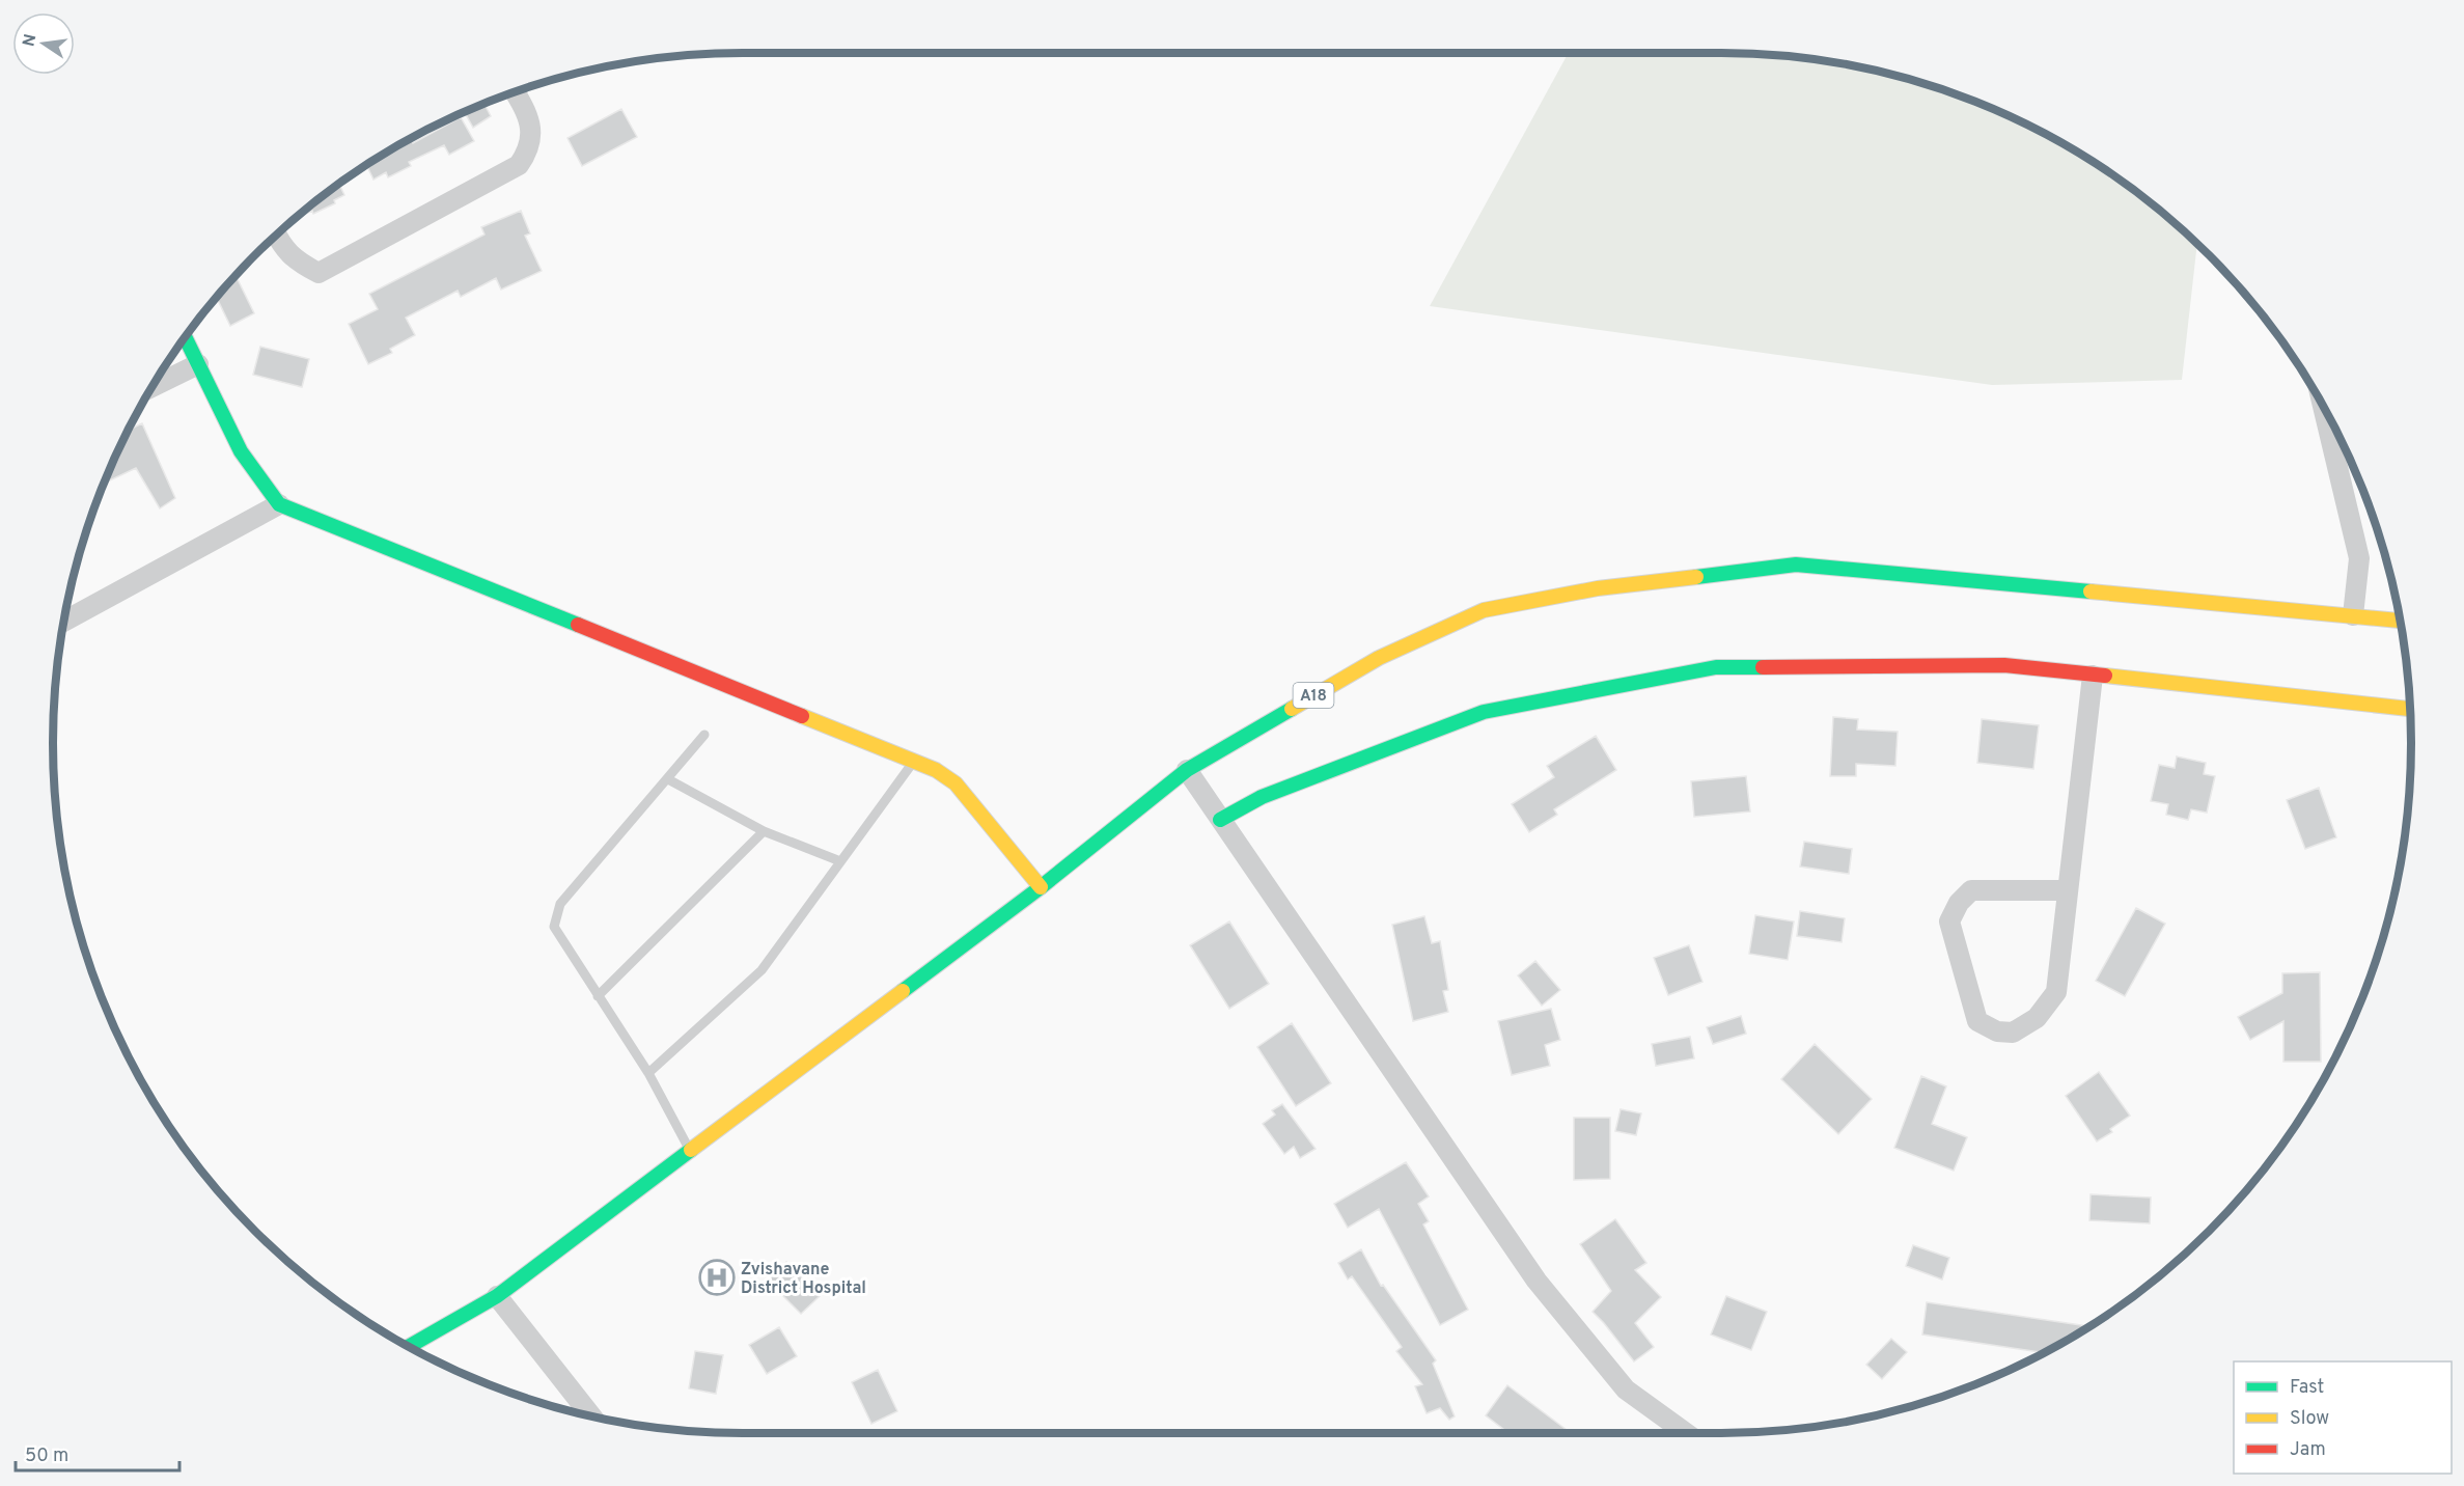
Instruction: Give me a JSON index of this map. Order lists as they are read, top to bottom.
{
  "streets": {
    "main road": ["A18"]
  },
  "places": {
    "hospital": ["Zvishavane District Hospital"]
  },
  "legend": ["Fast", "Slow", "Jam"],
  "scale_bar": "50 m",
  "north": "left"
}
